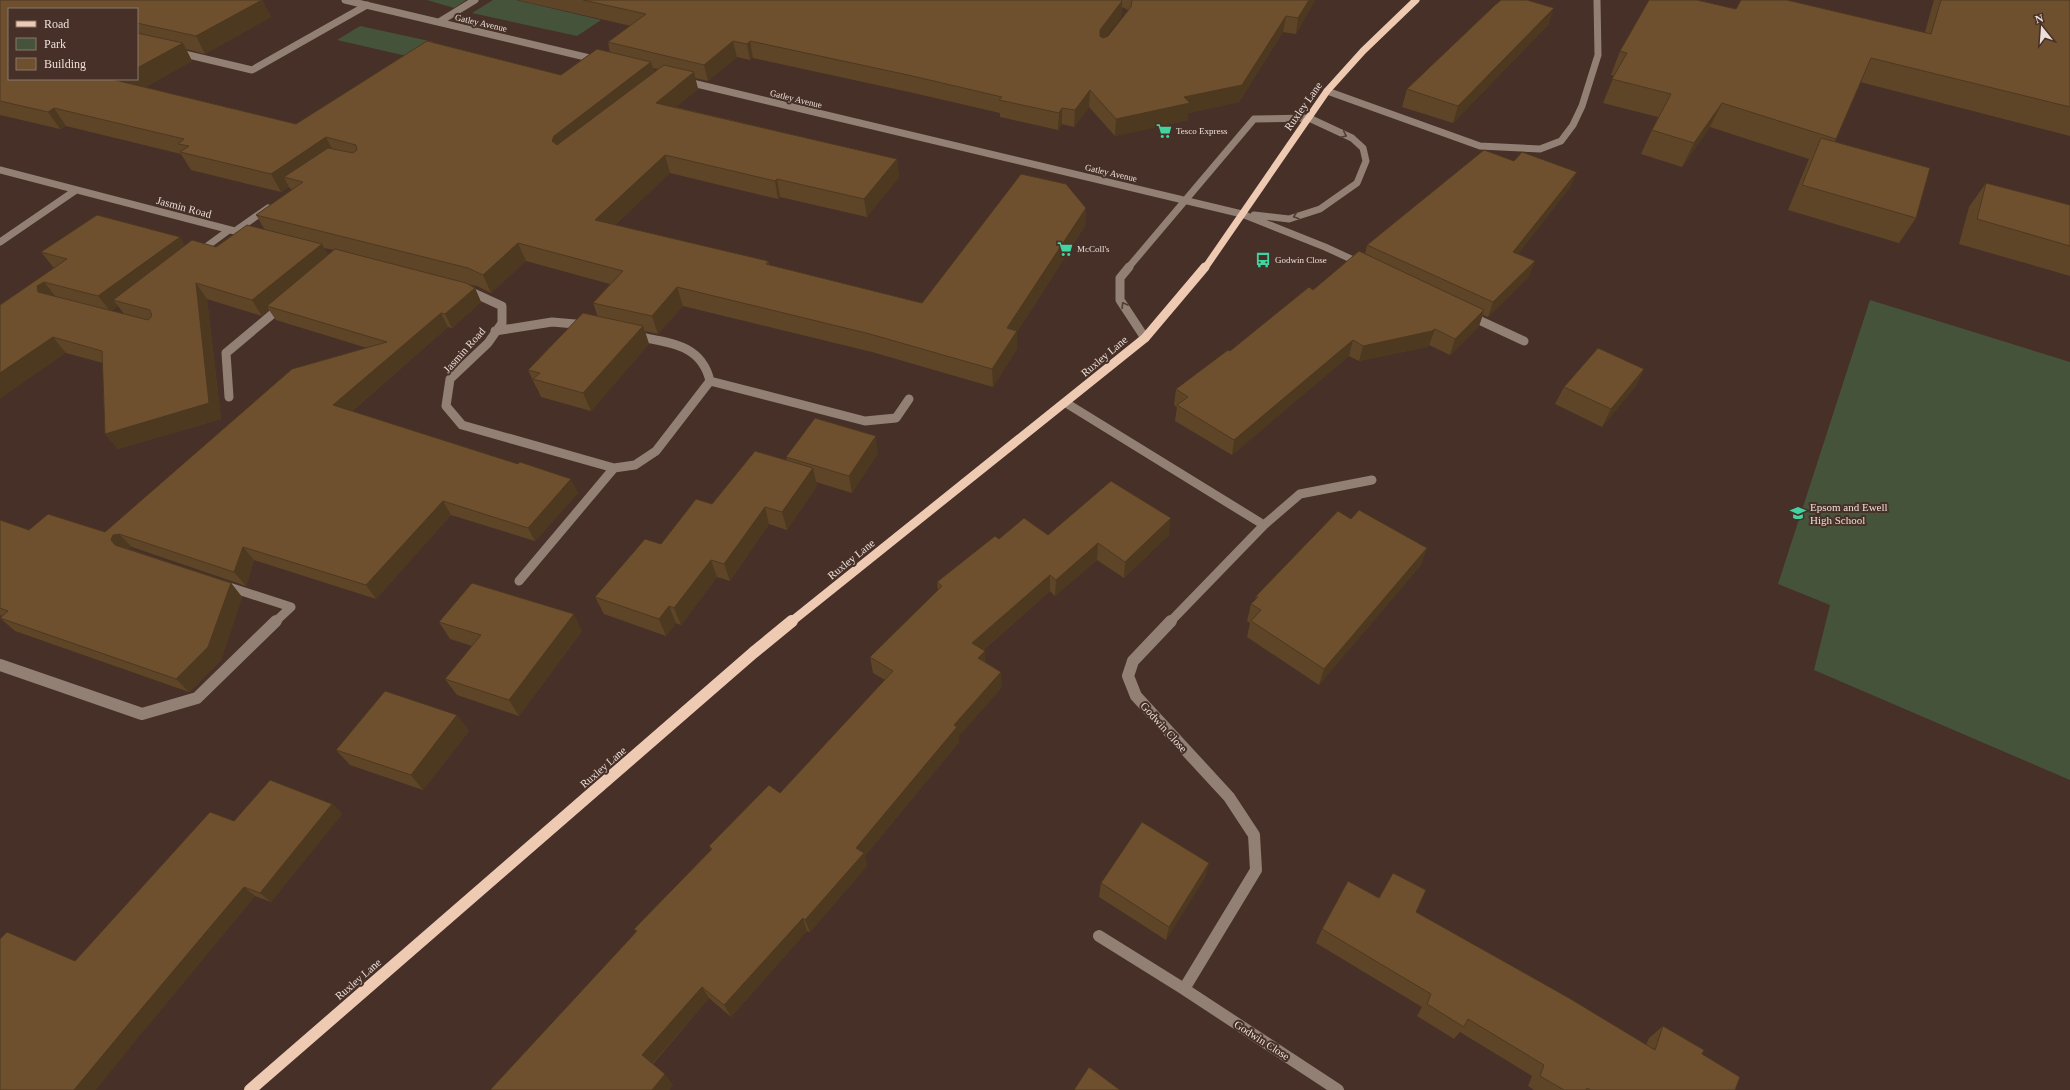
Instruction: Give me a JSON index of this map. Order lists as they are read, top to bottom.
{
  "streets": {
    "main road": ["Ruxley Lane"],
    "street": ["Gatley Avenue", "Jasmin Road", "Godwin Close"]
  },
  "crossings": [
    ["Gatley Avenue", "Ruxley Lane"]
  ],
  "places": {
    "supermarket": ["Tesco Express", "McColl's"],
    "bus stop": ["Godwin Close"],
    "school or university": ["Epsom and Ewell High School"]
  },
  "legend": ["Road", "Park", "Building"],
  "north": "top"
}
